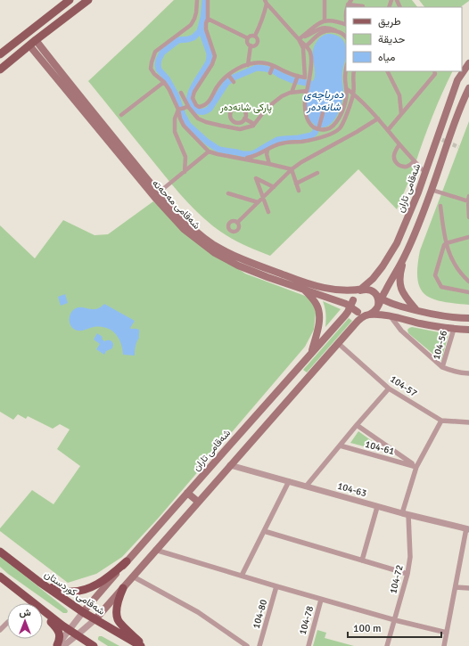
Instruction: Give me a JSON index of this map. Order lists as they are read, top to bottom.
{
  "streets": {
    "highway": ["شەقامی کوردستان"],
    "main road": ["شەقامی تاران", "شەقامی مەحەتە"],
    "street": [
      "104-56",
      "104-57",
      "104-61",
      "104-63",
      "104-72",
      "104-80",
      "104-78"
    ]
  },
  "crossings": [
    ["شەقامی تاران", "شەقامی مەحەتە"],
    ["شەقامی تاران", "شەقامی کوردستان"],
    ["104-57", "104-72"],
    ["104-61", "104-72"],
    ["104-63", "104-72"]
  ],
  "water": ["دەریاچەی شانەدەر"],
  "parks": ["پارکی شانەدەر"],
  "legend": ["طريق", "حديقة", "مياه"],
  "scale_bar": "100 m",
  "north": "top"
}
